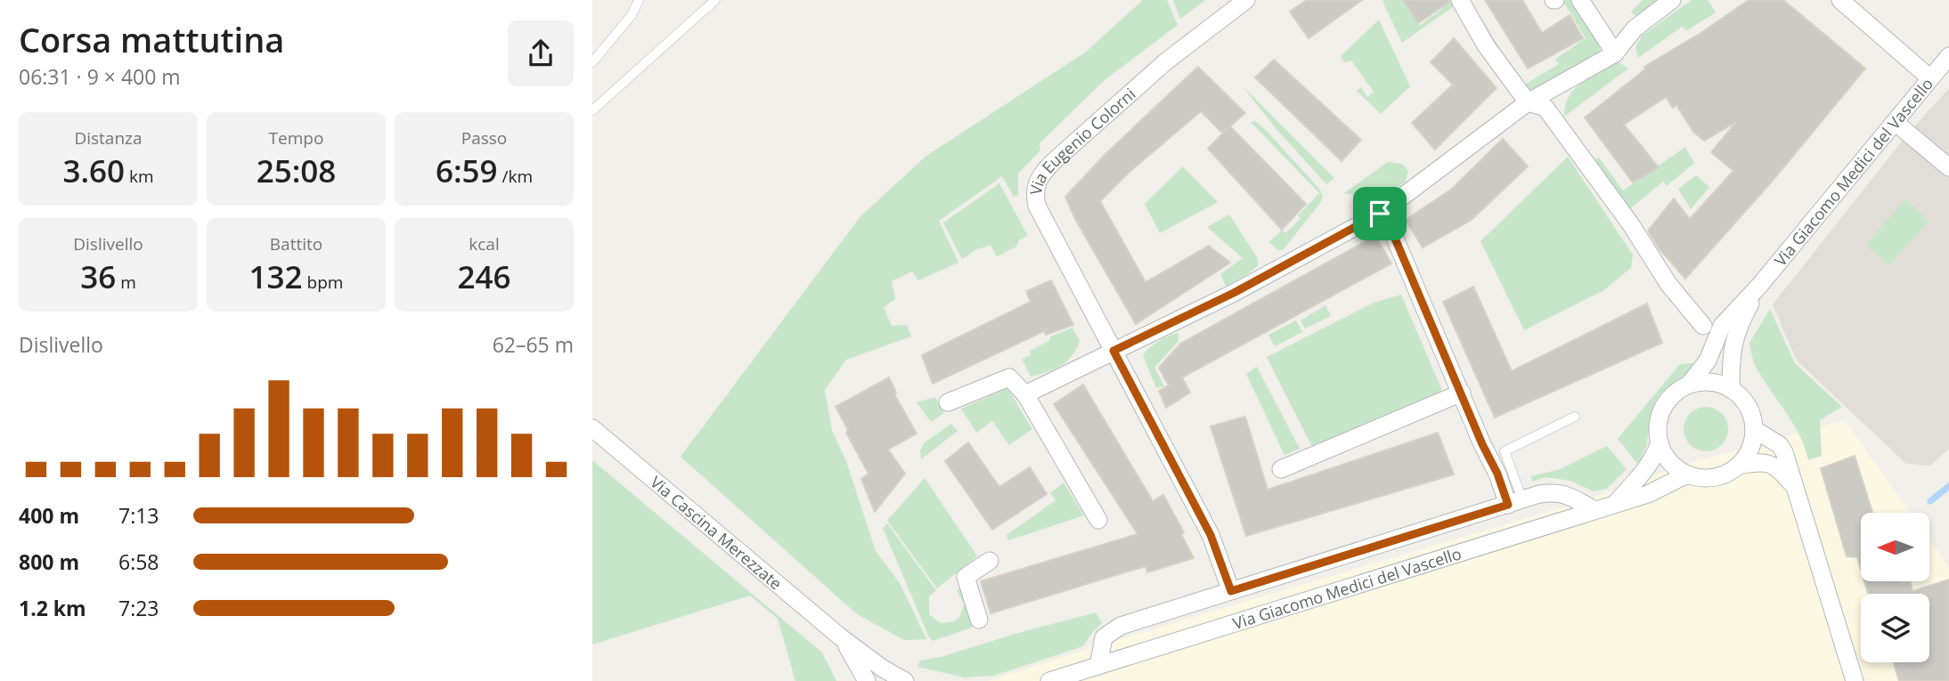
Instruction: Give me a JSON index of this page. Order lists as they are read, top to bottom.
{
  "streets": {
    "street": ["Via Eugenio Colorni", "Via Giacomo Medici del Vascello", "Via Cascina Merezzate"]
  },
  "crossings": [
    ["Via Eugenio Colorni", "Via Giacomo Medici del Vascello"]
  ],
  "north": "left",
  "page": {
    "heading": ["Corsa mattutina", "06:31 · 9 × 400 m"],
    "stats": [
      ["Distanza", "3.60 km"],
      ["Tempo", "25:08"],
      ["Passo", "6:59 /km"],
      ["Dislivello", "36 m"],
      ["Battito", "132 bpm"],
      ["kcal", "246"]
    ],
    "chart": ["Dislivello", "62–65 m"],
    "list": [
      {
        "name": "400 m",
        "note": "7:13"
      },
      {
        "name": "800 m",
        "note": "6:58"
      },
      {
        "name": "1.2 km",
        "note": "7:23"
      }
    ]
  }
}
